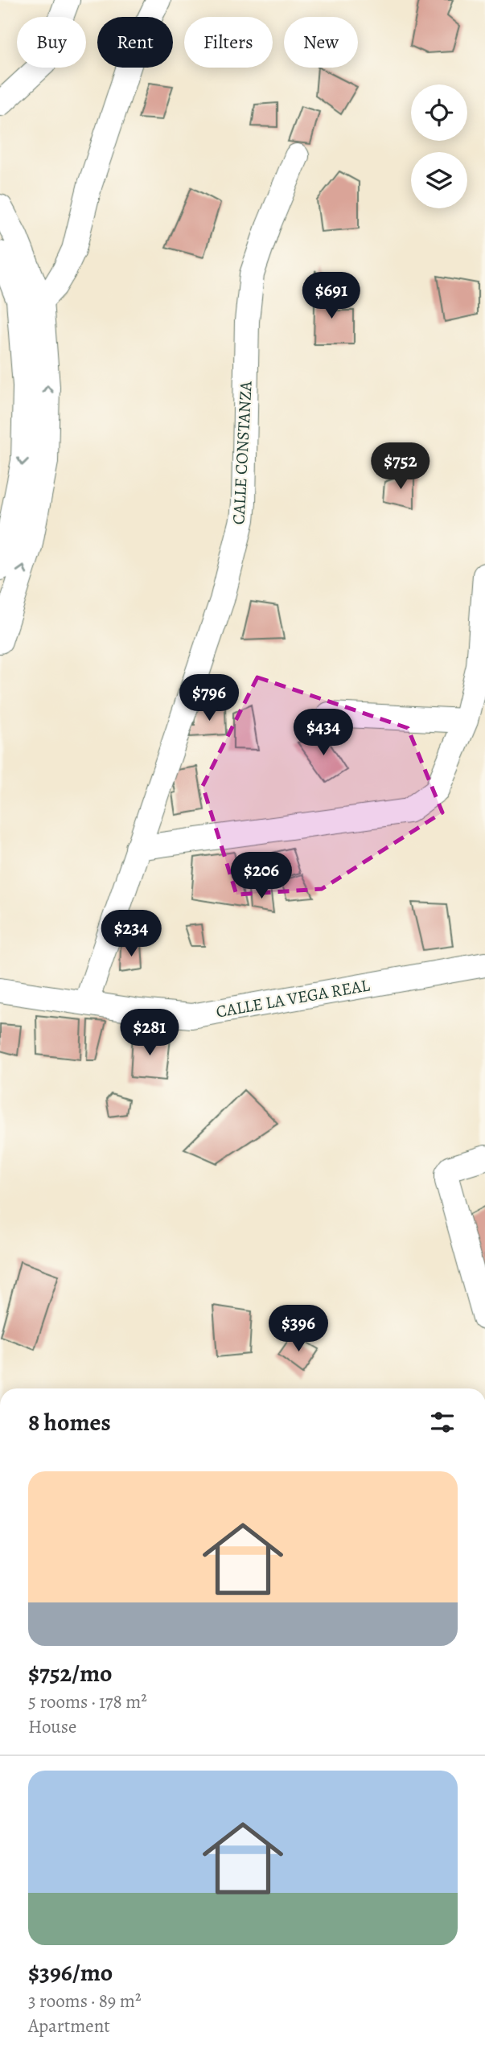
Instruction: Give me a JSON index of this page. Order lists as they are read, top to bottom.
{
  "streets": {
    "street": ["CALLE CONSTANZA", "CALLE LA VEGA REAL"]
  },
  "crossings": [
    ["CALLE CONSTANZA", "CALLE LA VEGA REAL"]
  ],
  "page": {
    "chip": [
      "Buy",
      "Rent",
      "Filters",
      "New"
    ],
    "price": [
      "$691",
      "$752",
      "$796",
      "$434",
      "$206",
      "$234",
      "$281",
      "$396"
    ],
    "heading": "8 homes",
    "list": [
      {
        "name": "$752/mo",
        "note": "5 rooms · 178 m² · House"
      },
      {
        "name": "$396/mo",
        "note": "3 rooms · 89 m² · Apartment"
      }
    ]
  }
}
